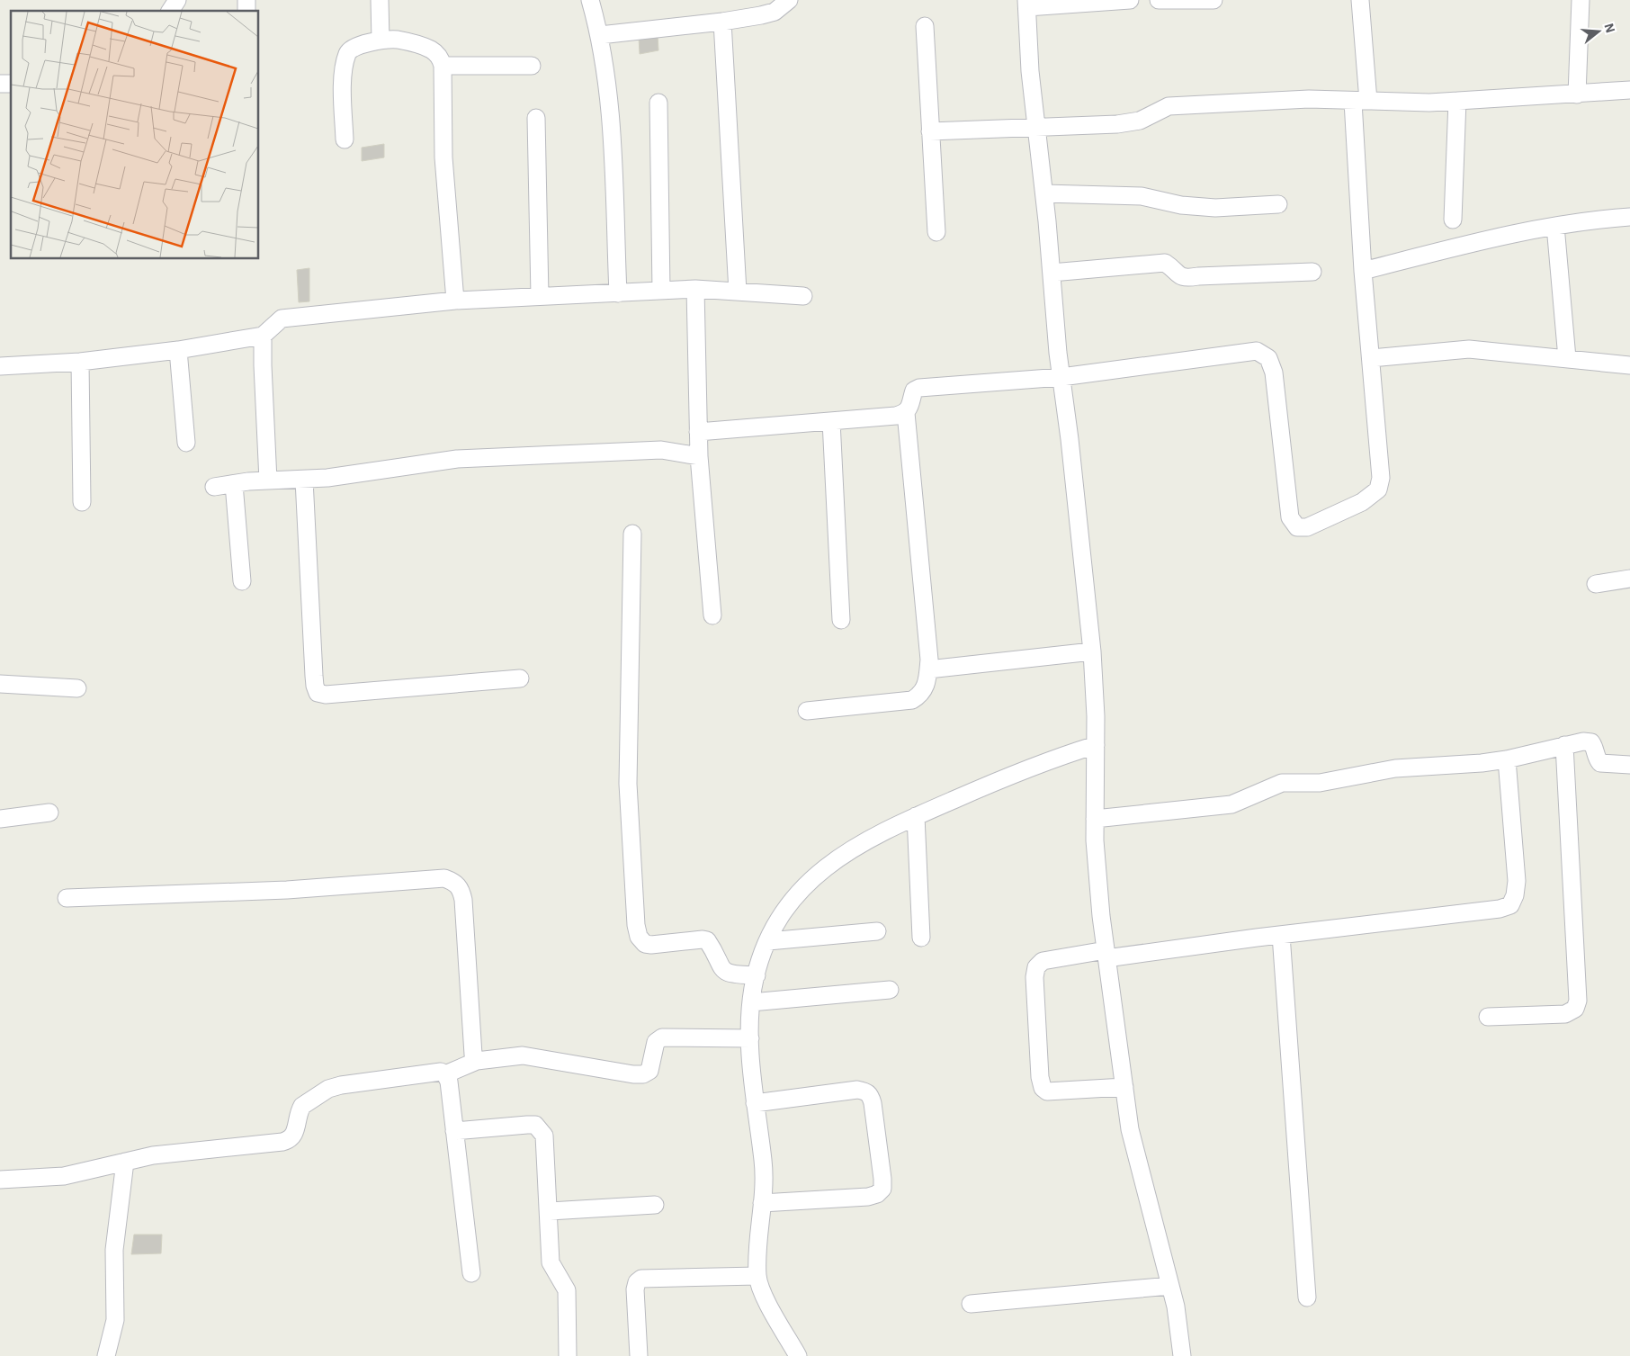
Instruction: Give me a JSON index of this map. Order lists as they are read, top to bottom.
{
  "north": "right"
}
